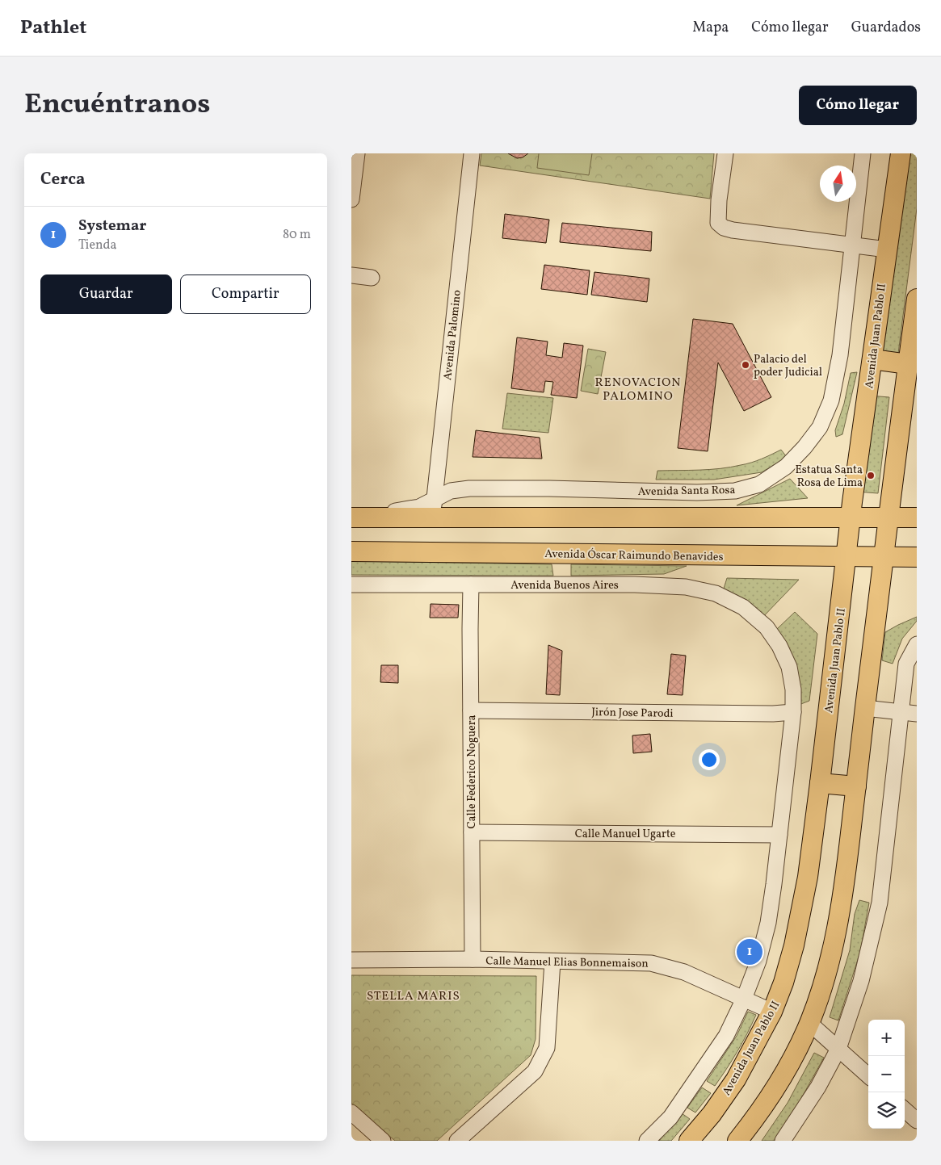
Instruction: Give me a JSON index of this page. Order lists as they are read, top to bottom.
{
  "streets": {
    "main road": ["Avenida Juan Pablo II", "Avenida Óscar Raimundo Benavides"],
    "street": [
      "Avenida Palomino",
      "Avenida Santa Rosa",
      "Avenida Buenos Aires",
      "Jirón Jose Parodi",
      "Calle Federico Noguera",
      "Calle Manuel Ugarte",
      "Calle Manuel Elias Bonnemaison"
    ]
  },
  "crossings": [
    ["Avenida Palomino", "Avenida Santa Rosa"],
    ["Avenida Juan Pablo II", "Avenida Óscar Raimundo Benavides"],
    ["Avenida Juan Pablo II", "Calle Manuel Elias Bonnemaison"],
    ["Avenida Buenos Aires", "Jirón Jose Parodi"],
    ["Avenida Buenos Aires", "Calle Federico Noguera"],
    ["Jirón Jose Parodi", "Calle Federico Noguera"],
    ["Calle Federico Noguera", "Calle Manuel Ugarte"],
    ["Calle Federico Noguera", "Calle Manuel Elias Bonnemaison"]
  ],
  "districts": ["RENOVACION PALOMINO", "STELLA MARIS"],
  "places": ["Palacio del poder Judicial", "Estatua Santa Rosa de Lima"],
  "north": "top",
  "page": {
    "header": "Pathlet",
    "nav": ["Mapa", "Cómo llegar", "Guardados"],
    "title": "Encuéntranos",
    "buttons": [
      "Cómo llegar",
      ["Guardar", "Compartir"]
    ],
    "heading": "Cerca",
    "list": [
      {
        "mark": "1",
        "name": "Systemar",
        "note": "Tienda",
        "value": "80 m"
      }
    ],
    "pins": "1",
    "map_buttons": ["+", "−"]
  }
}
